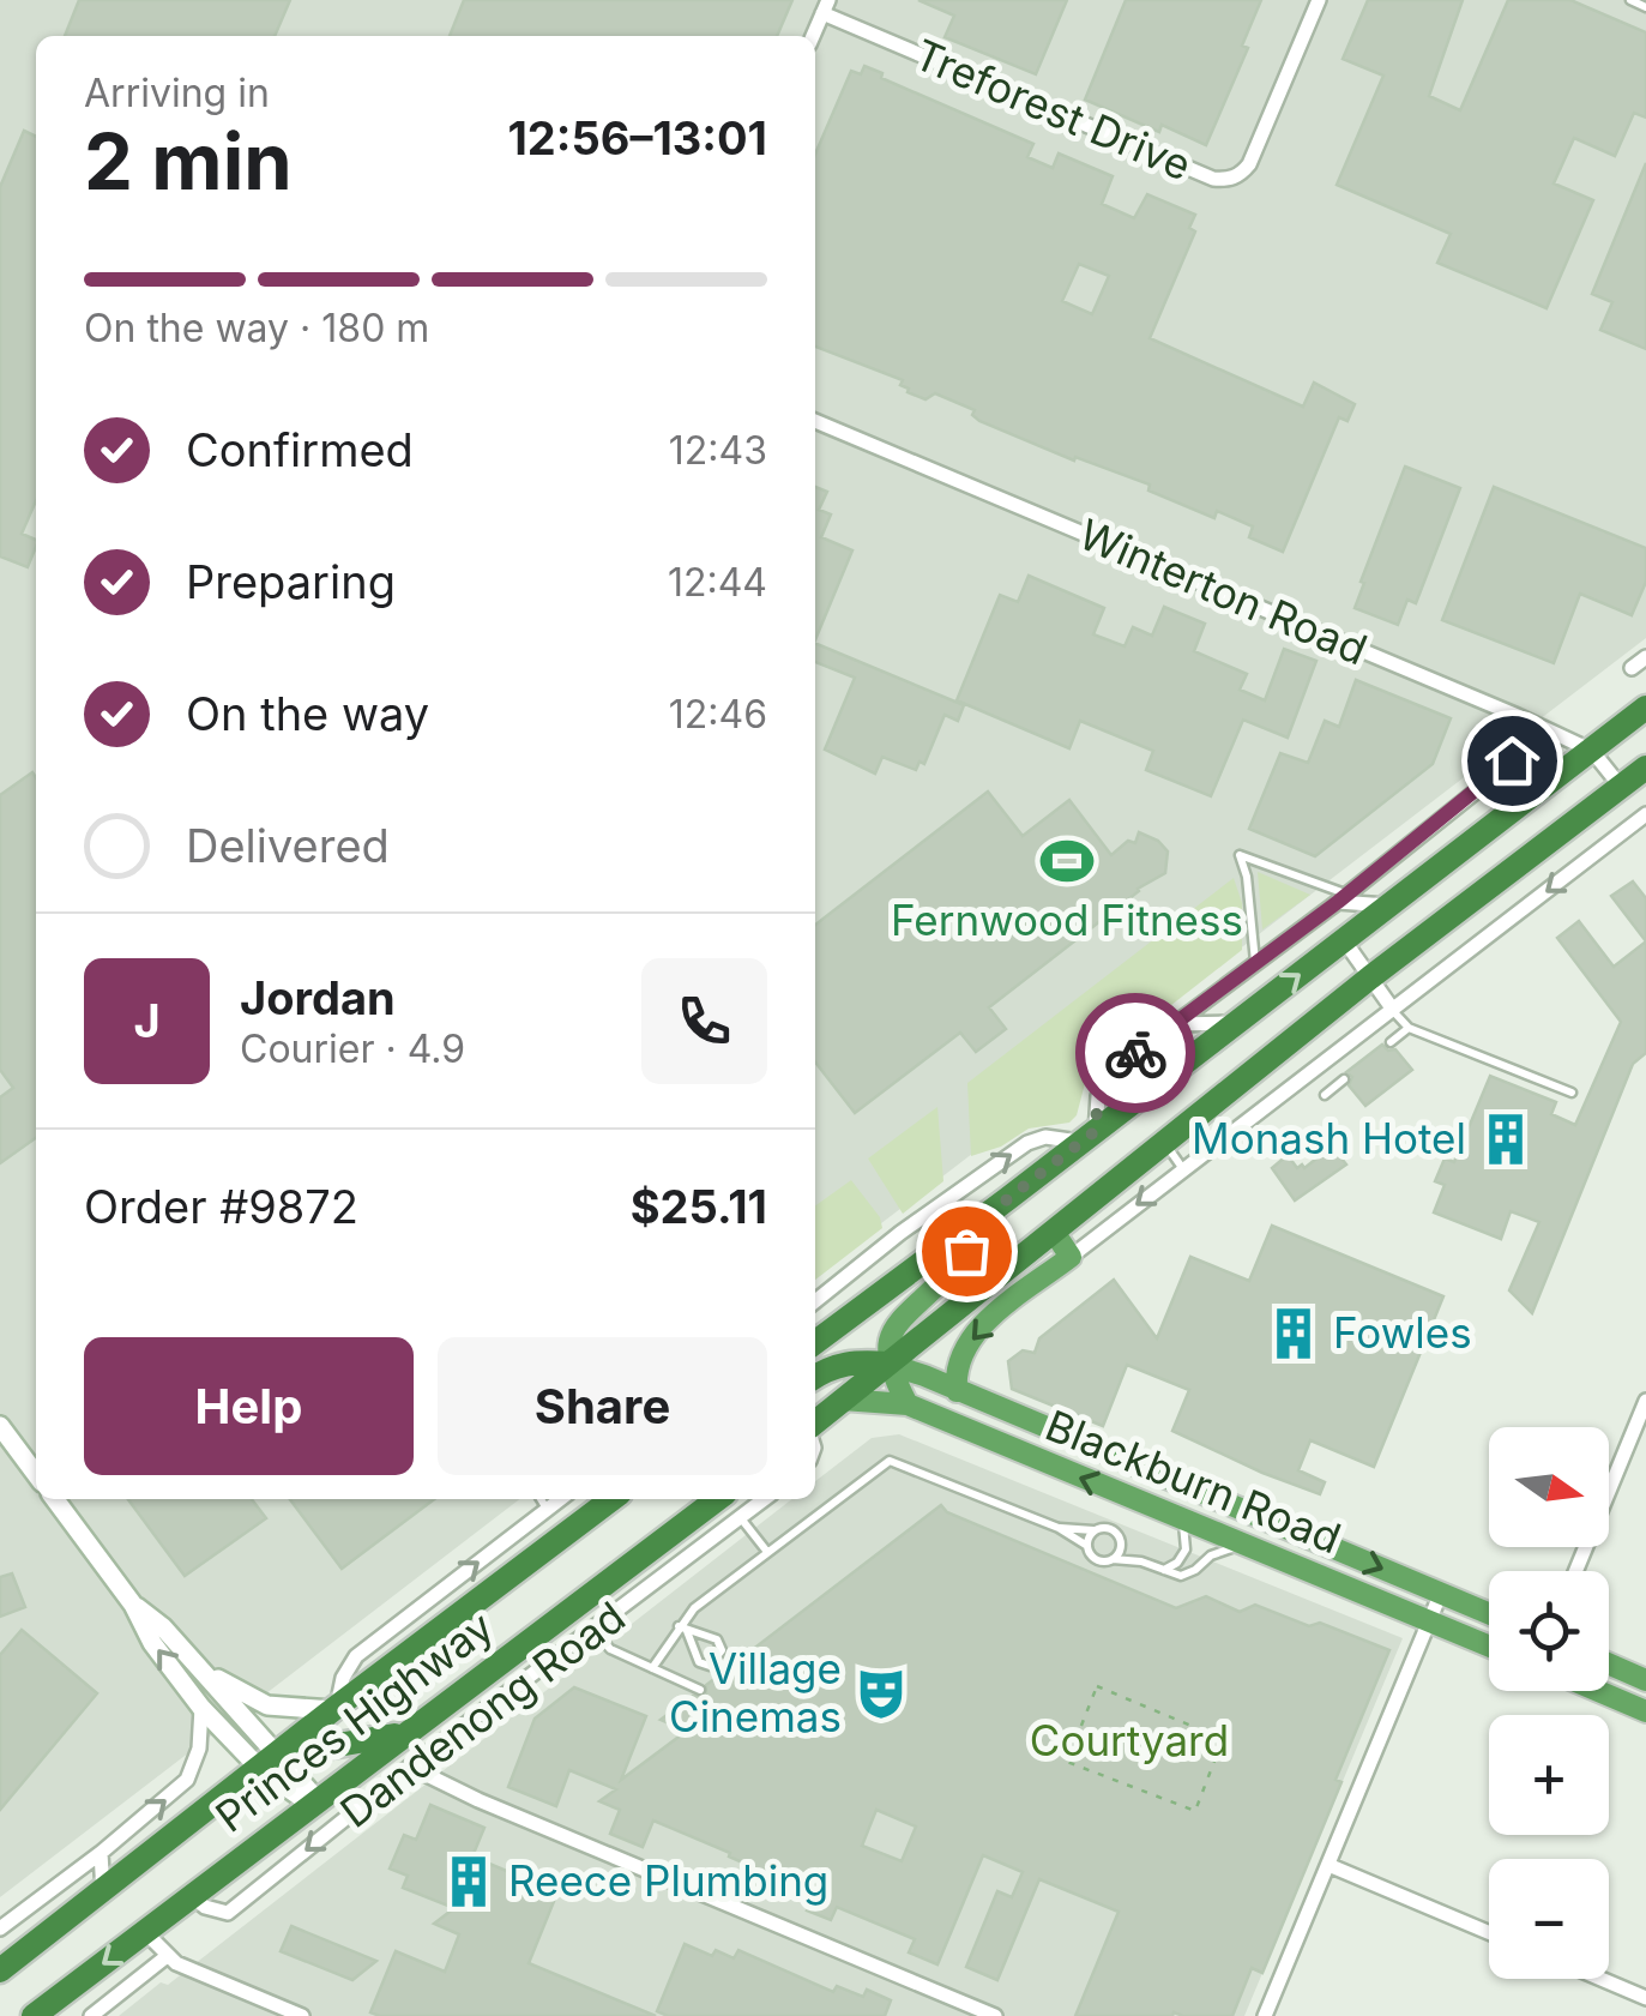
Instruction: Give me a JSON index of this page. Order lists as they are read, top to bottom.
{
  "streets": {
    "highway": ["Princes Highway"],
    "main road": ["Blackburn Road"],
    "street": ["Treforest Drive", "Winterton Road", "Dandenong Road"]
  },
  "crossings": [
    ["Dandenong Road", "Princes Highway"]
  ],
  "one_way": ["Dandenong Road"],
  "parks": ["Courtyard"],
  "places": {
    "sports": ["Fernwood Fitness"],
    "building": ["Monash Hotel", "Fowles", "Reece Plumbing"],
    "theatre": ["Village Cinemas"]
  },
  "north": "right",
  "page": {
    "heading": ["2 min", "Arriving in", "12:56–13:01"],
    "panel": [
      "Jordan",
      "Courier · 4.9",
      "Order #9872",
      "$25.11"
    ],
    "bar": "On the way · 180 m",
    "list": [
      ["Confirmed", "12:43"],
      ["Preparing", "12:44"],
      ["On the way", "12:46"],
      "Delivered"
    ],
    "round": "J",
    "buttons": ["Help", "Share"],
    "map_buttons": ["+", "−"]
  }
}
